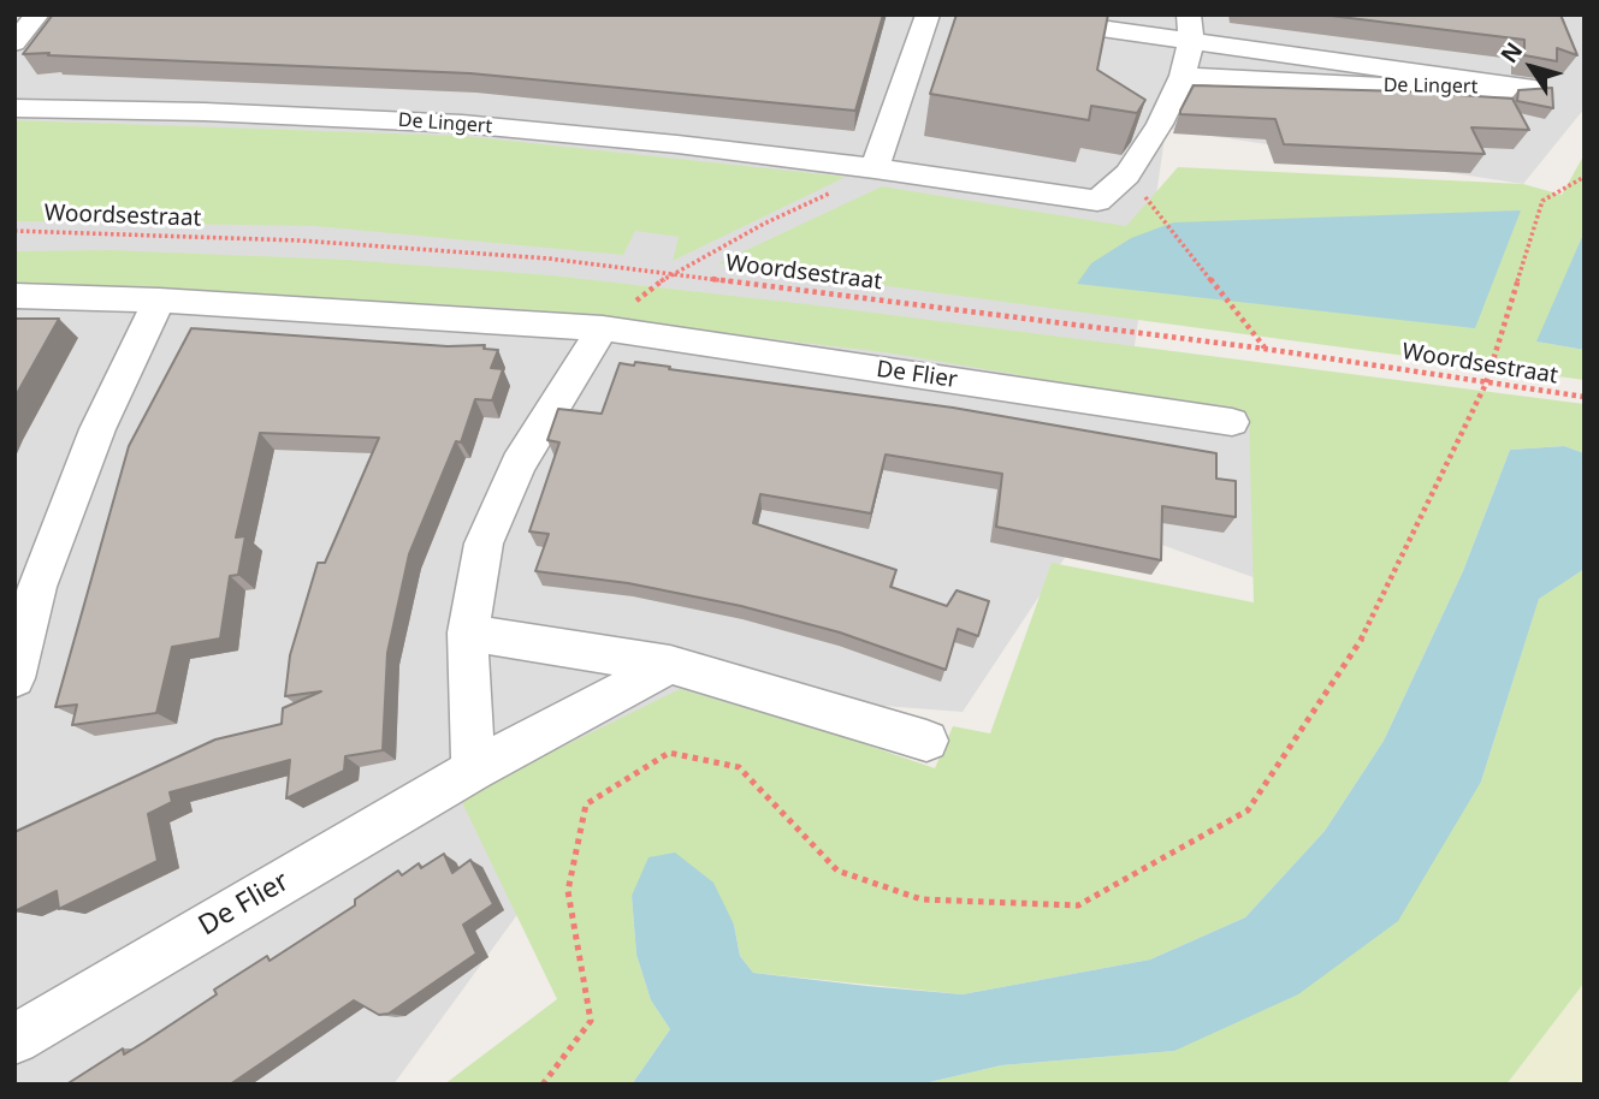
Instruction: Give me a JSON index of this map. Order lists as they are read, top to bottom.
{
  "streets": {
    "street": ["De Lingert", "De Flier"],
    "path": ["Woordsestraat"]
  },
  "north": "top left"
}
